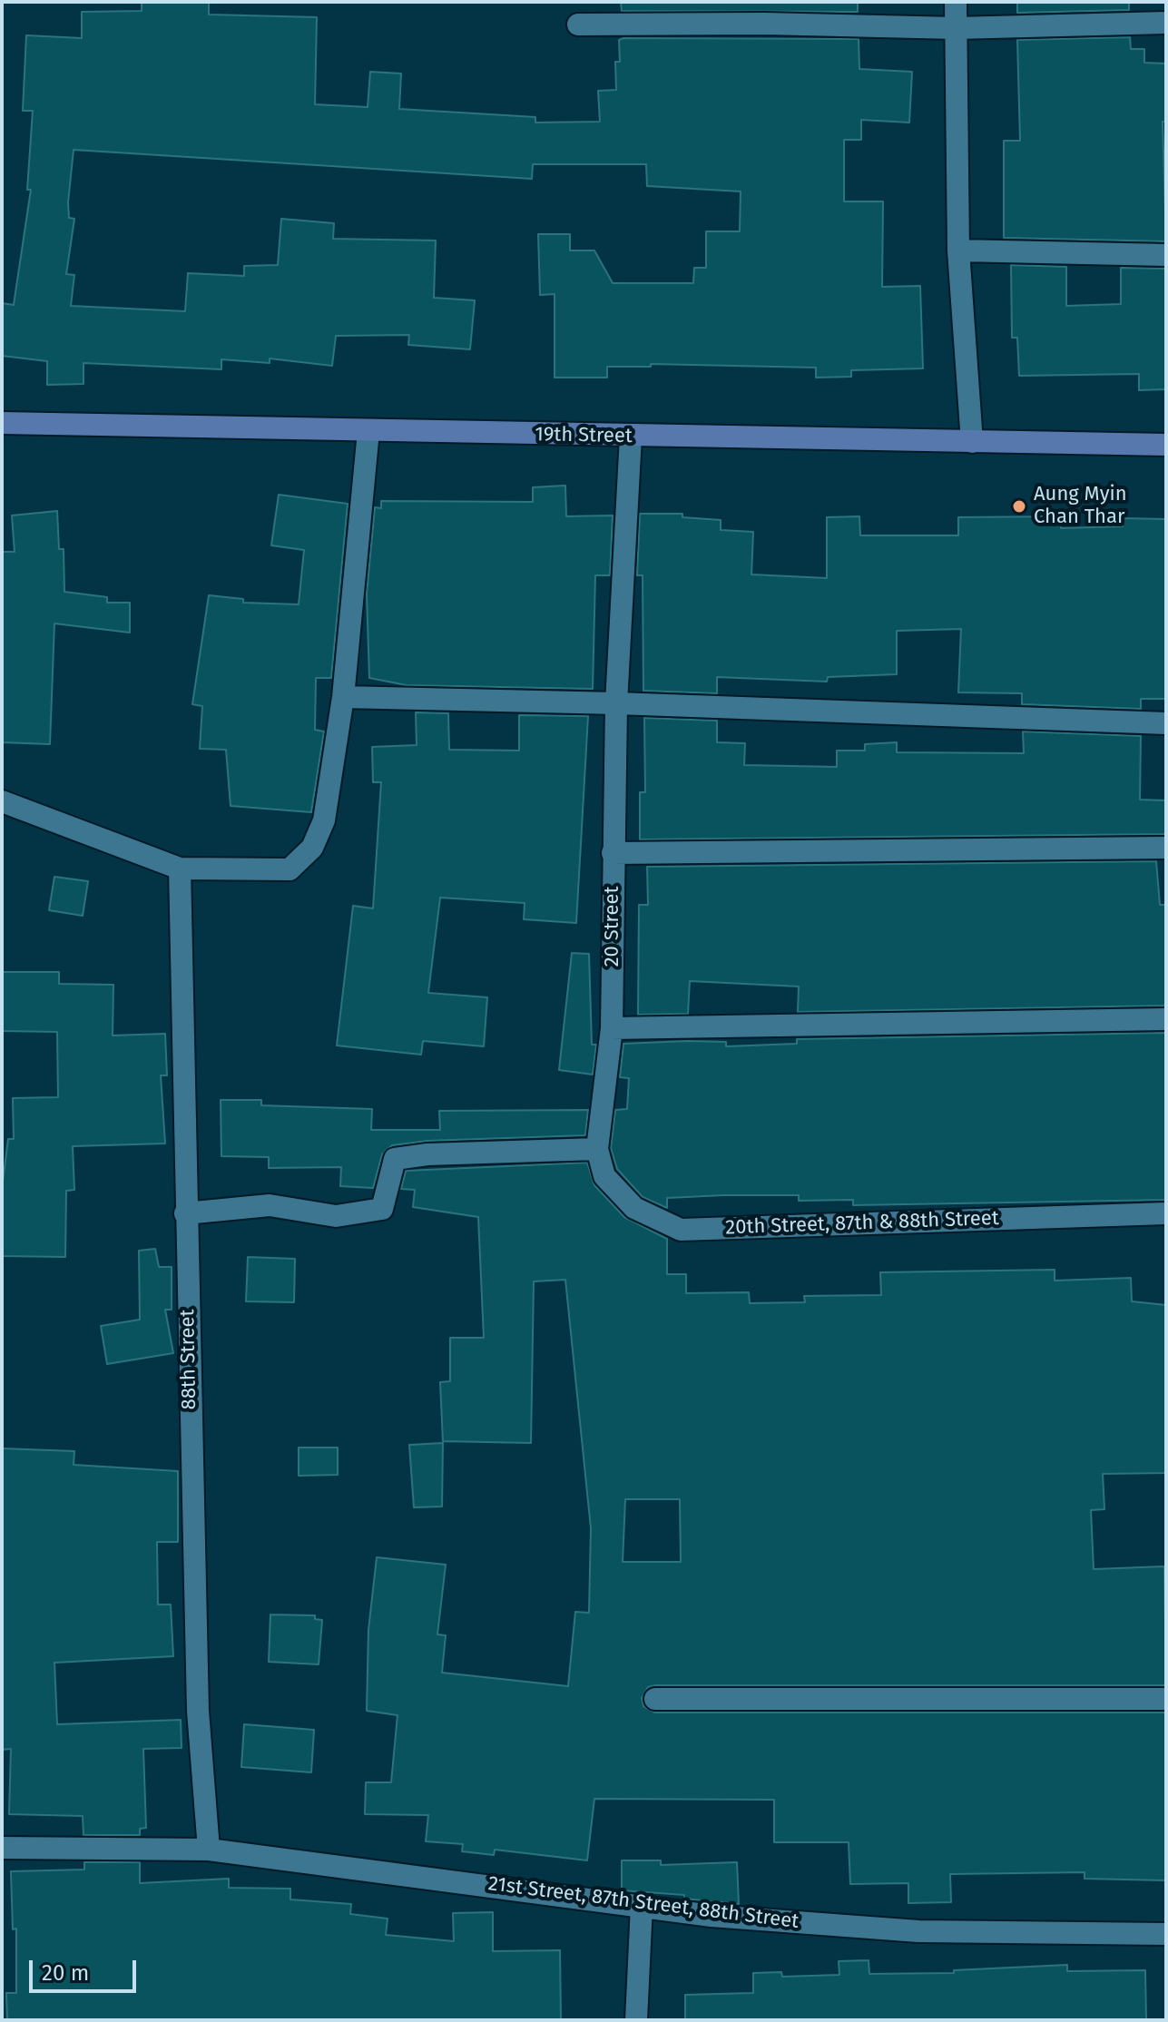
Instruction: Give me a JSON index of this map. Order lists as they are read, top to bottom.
{
  "streets": {
    "street": [
      "19th Street",
      "20 Street",
      "20th Street, 87th & 88th Street",
      "88th Street",
      "21st Street, 87th Street, 88th Street"
    ]
  },
  "crossings": [
    ["19th Street", "20 Street"],
    ["20 Street", "20th Street, 87th & 88th Street"],
    ["88th Street", "21st Street, 87th Street, 88th Street"]
  ],
  "places": ["Aung Myin Chan Thar"],
  "scale_bar": "20 m"
}
